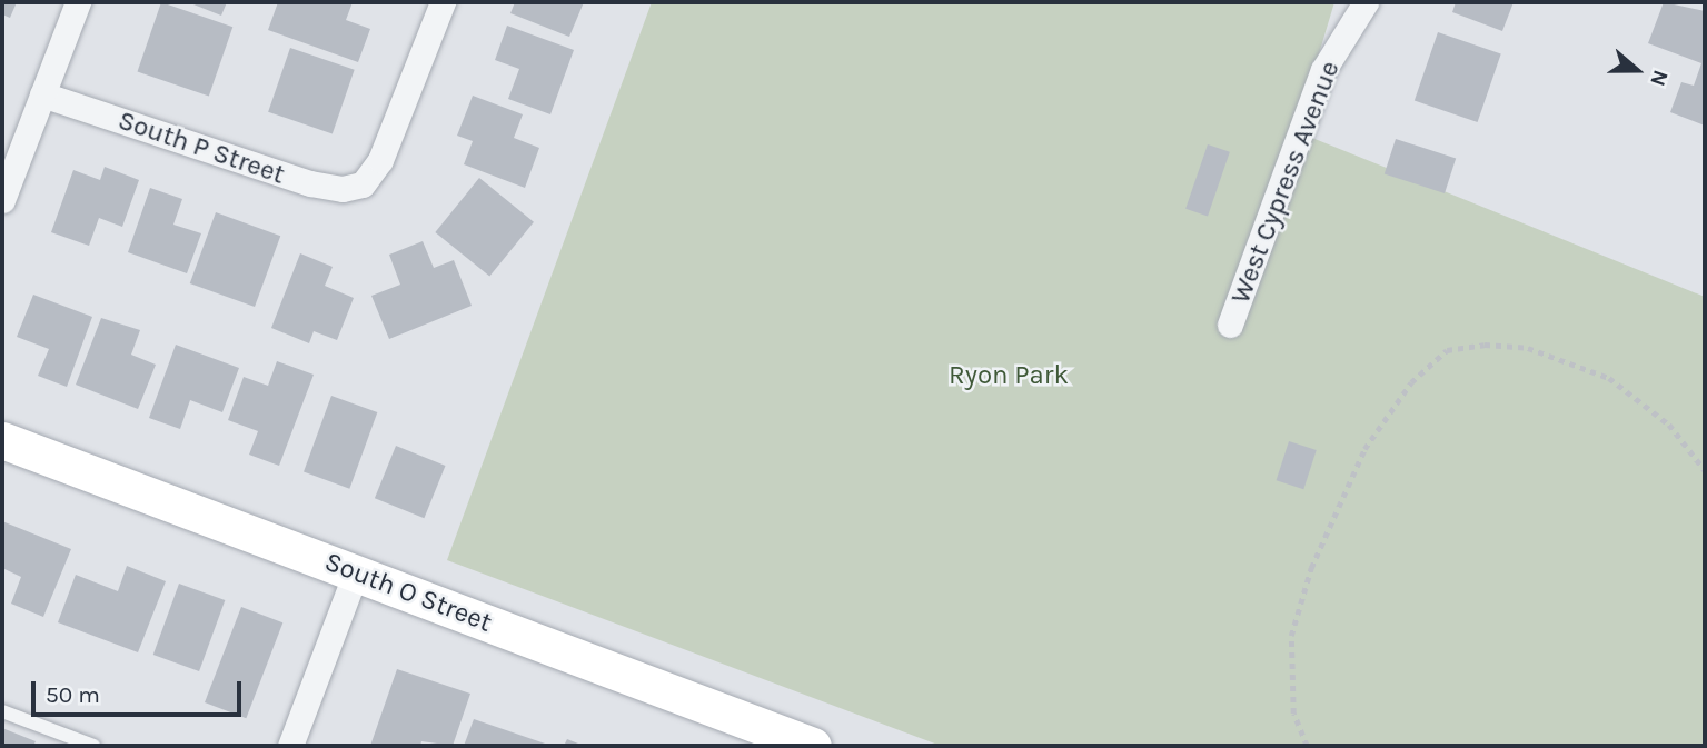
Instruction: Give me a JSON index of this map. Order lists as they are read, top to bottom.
{
  "streets": {
    "street": ["South P Street", "West Cypress Avenue", "South O Street"]
  },
  "parks": ["Ryon Park"],
  "scale_bar": "50 m",
  "north": "right"
}
